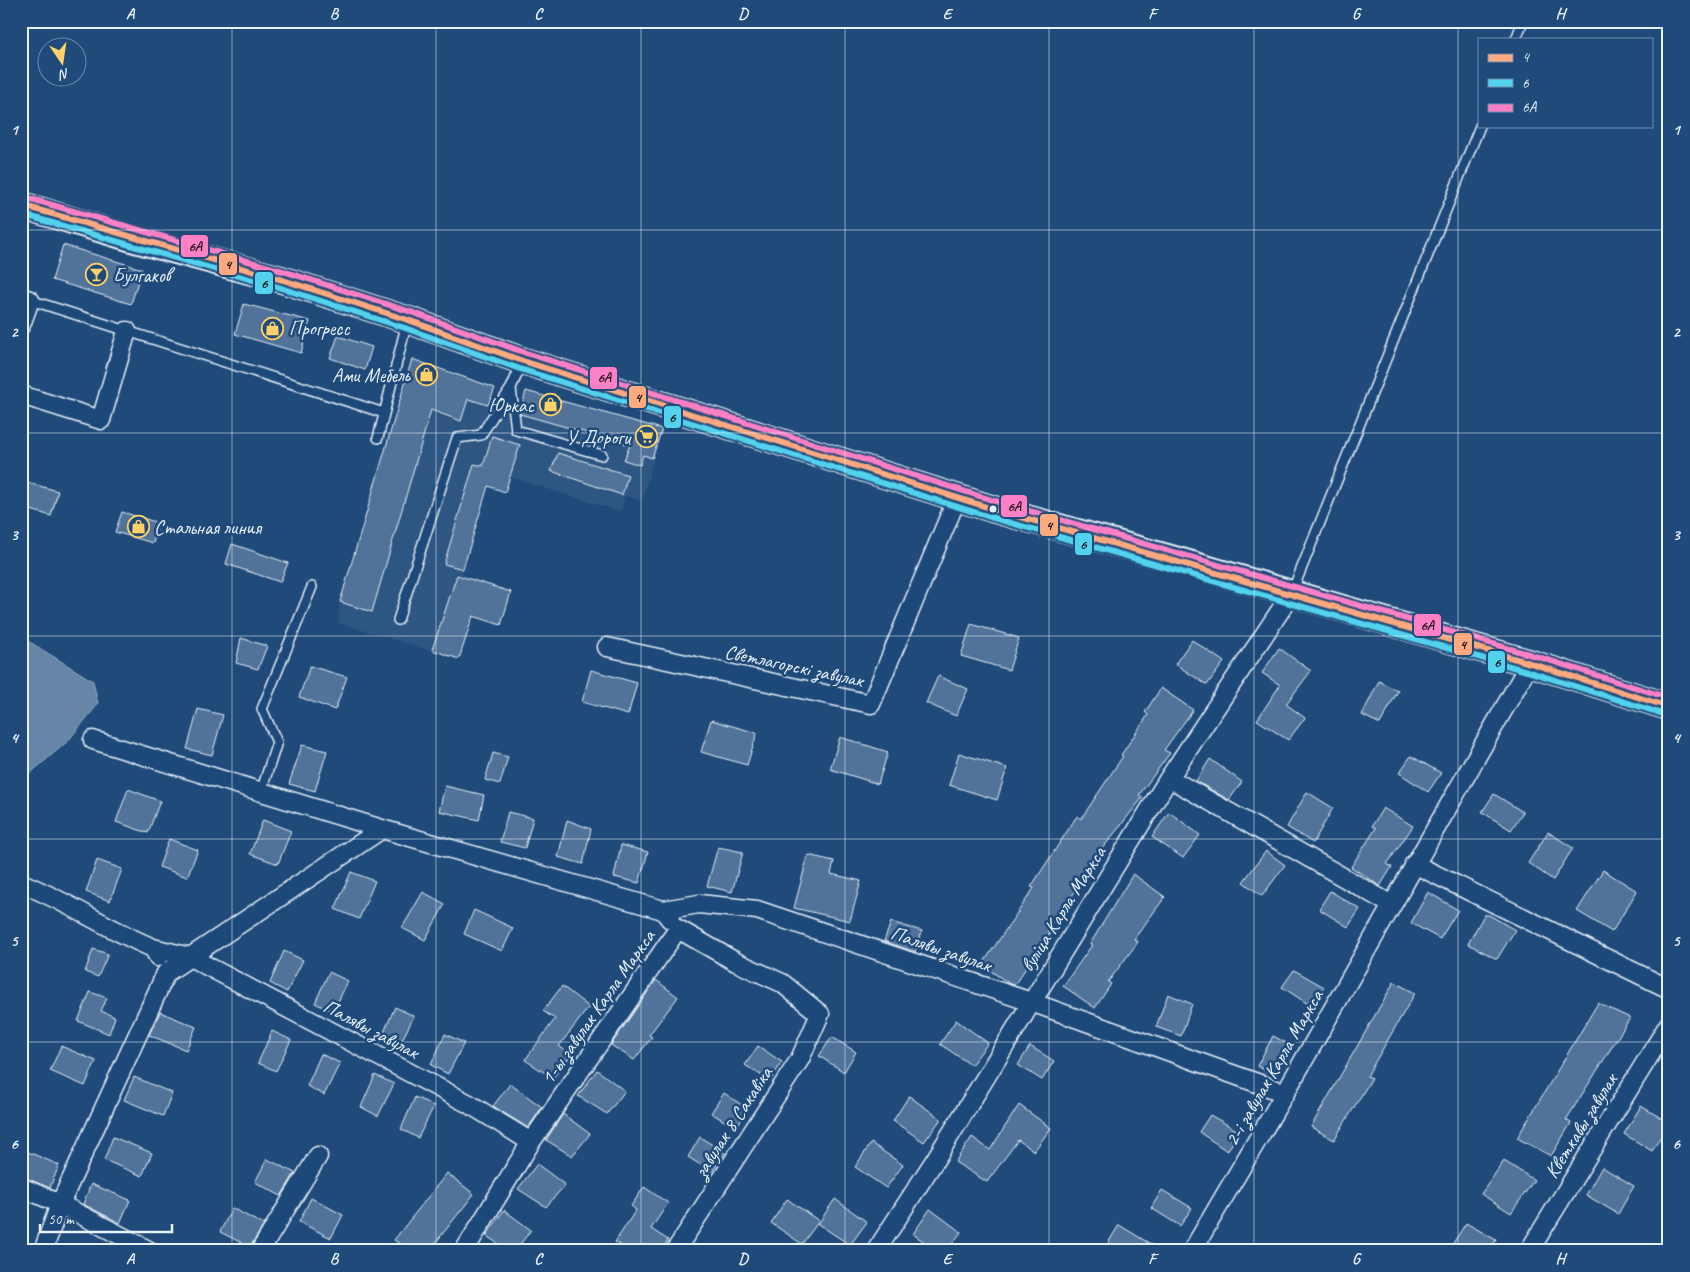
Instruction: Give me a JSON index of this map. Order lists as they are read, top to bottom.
{
  "streets": {
    "street": [
      "Светлагорскі завулак",
      "вуліца Карла Маркса",
      "Палявы завулак",
      "1-ы завулак Карла Маркса",
      "2-і завулак Карла Маркса",
      "завулак 8 Сакавіка",
      "Кветкавы завулак"
    ]
  },
  "crossings": [
    ["вуліца Карла Маркса", "Палявы завулак"],
    ["Палявы завулак", "1-ы завулак Карла Маркса"],
    ["Палявы завулак", "2-і завулак Карла Маркса"],
    ["1-ы завулак Карла Маркса", "завулак 8 Сакавіка"]
  ],
  "places": {
    "bar": ["Булгаков"],
    "shop": [
      "Прогресс",
      "Ами Мебель",
      "Юркас",
      "Стальная линия"
    ],
    "supermarket": ["У Дороги"]
  },
  "lines": ["transit line 6А", "transit line 4", "transit line 6"],
  "legend": ["4", "6", "6А"],
  "scale_bar": "50 m",
  "north": "bottom",
  "grid": {
    "columns": [
      "A",
      "B",
      "C",
      "D",
      "E",
      "F",
      "G",
      "H"
    ],
    "rows": [
      "1",
      "2",
      "3",
      "4",
      "5",
      "6"
    ]
  }
}
